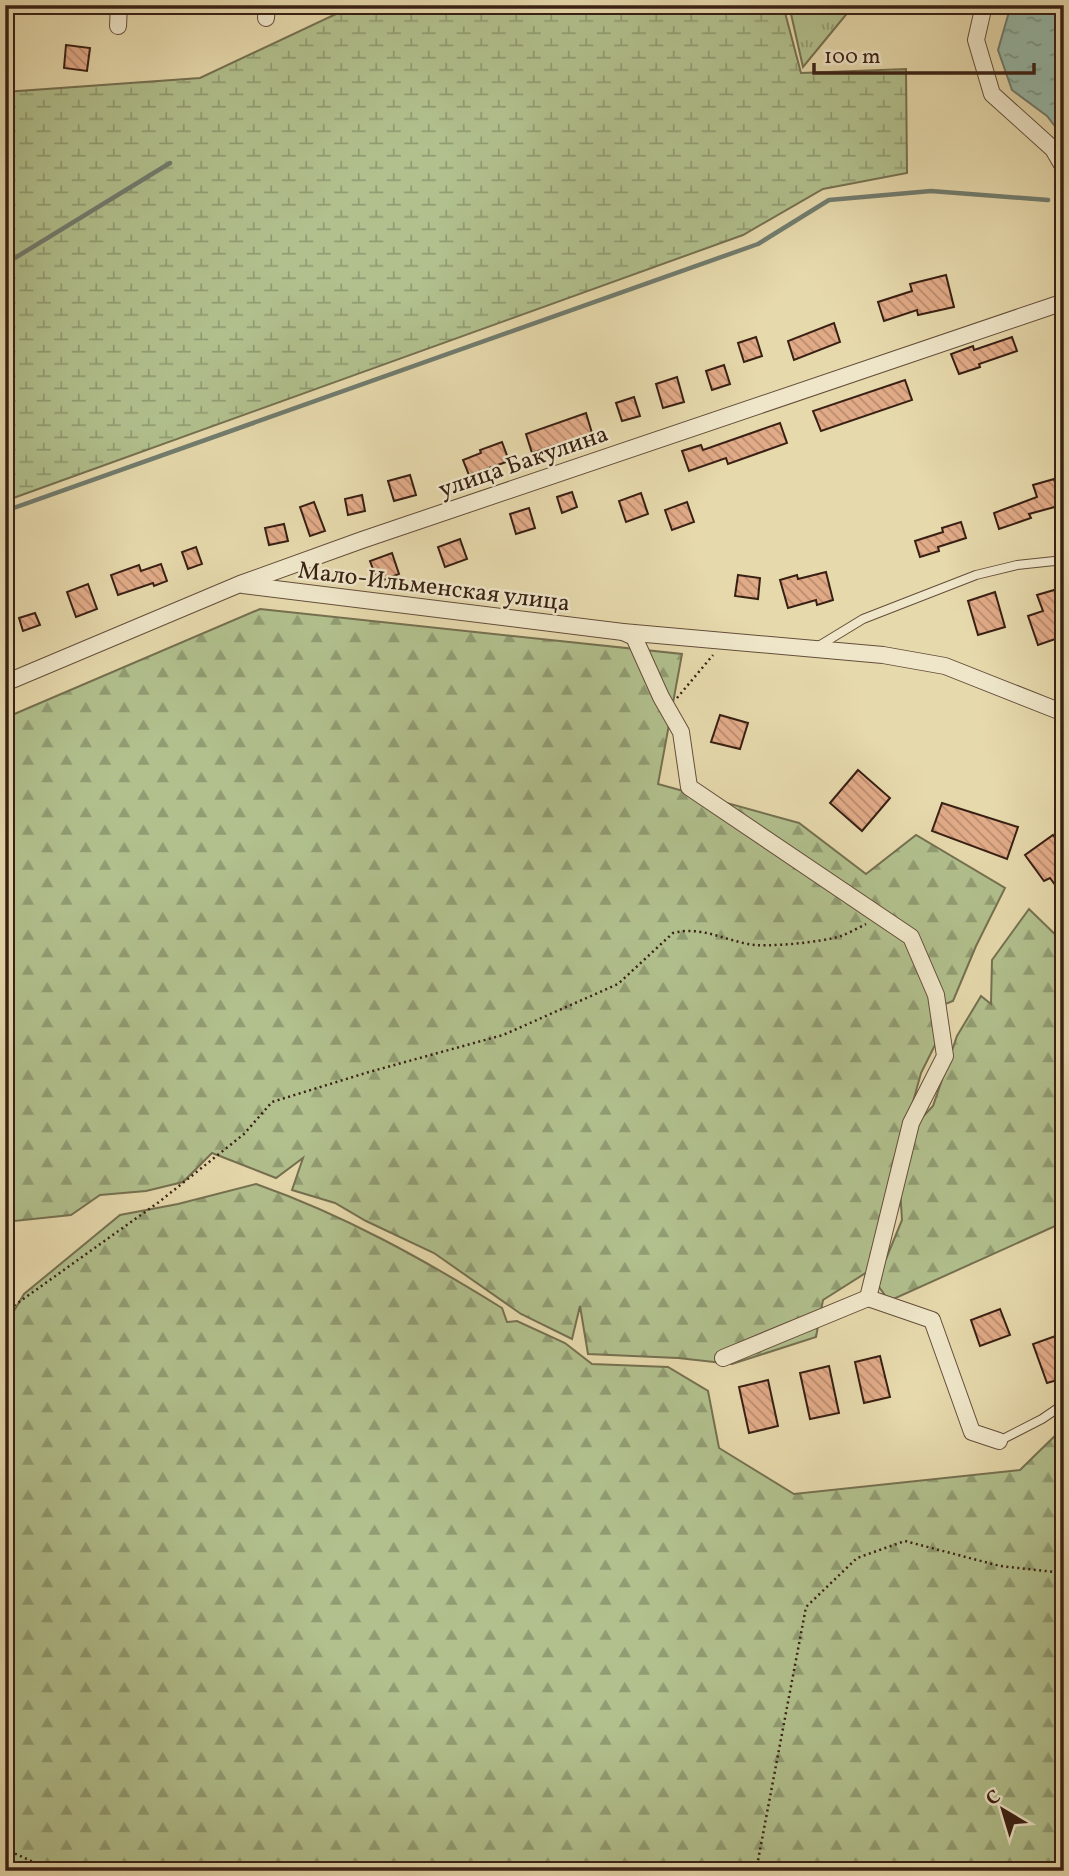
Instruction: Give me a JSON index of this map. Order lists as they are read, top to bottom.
{
  "streets": {
    "street": ["улица Бакулина", "Мало-Ильменская улица"]
  },
  "crossings": [
    ["улица Бакулина", "Мало-Ильменская улица"]
  ],
  "scale_bar": "100 m",
  "north": "top left"
}
